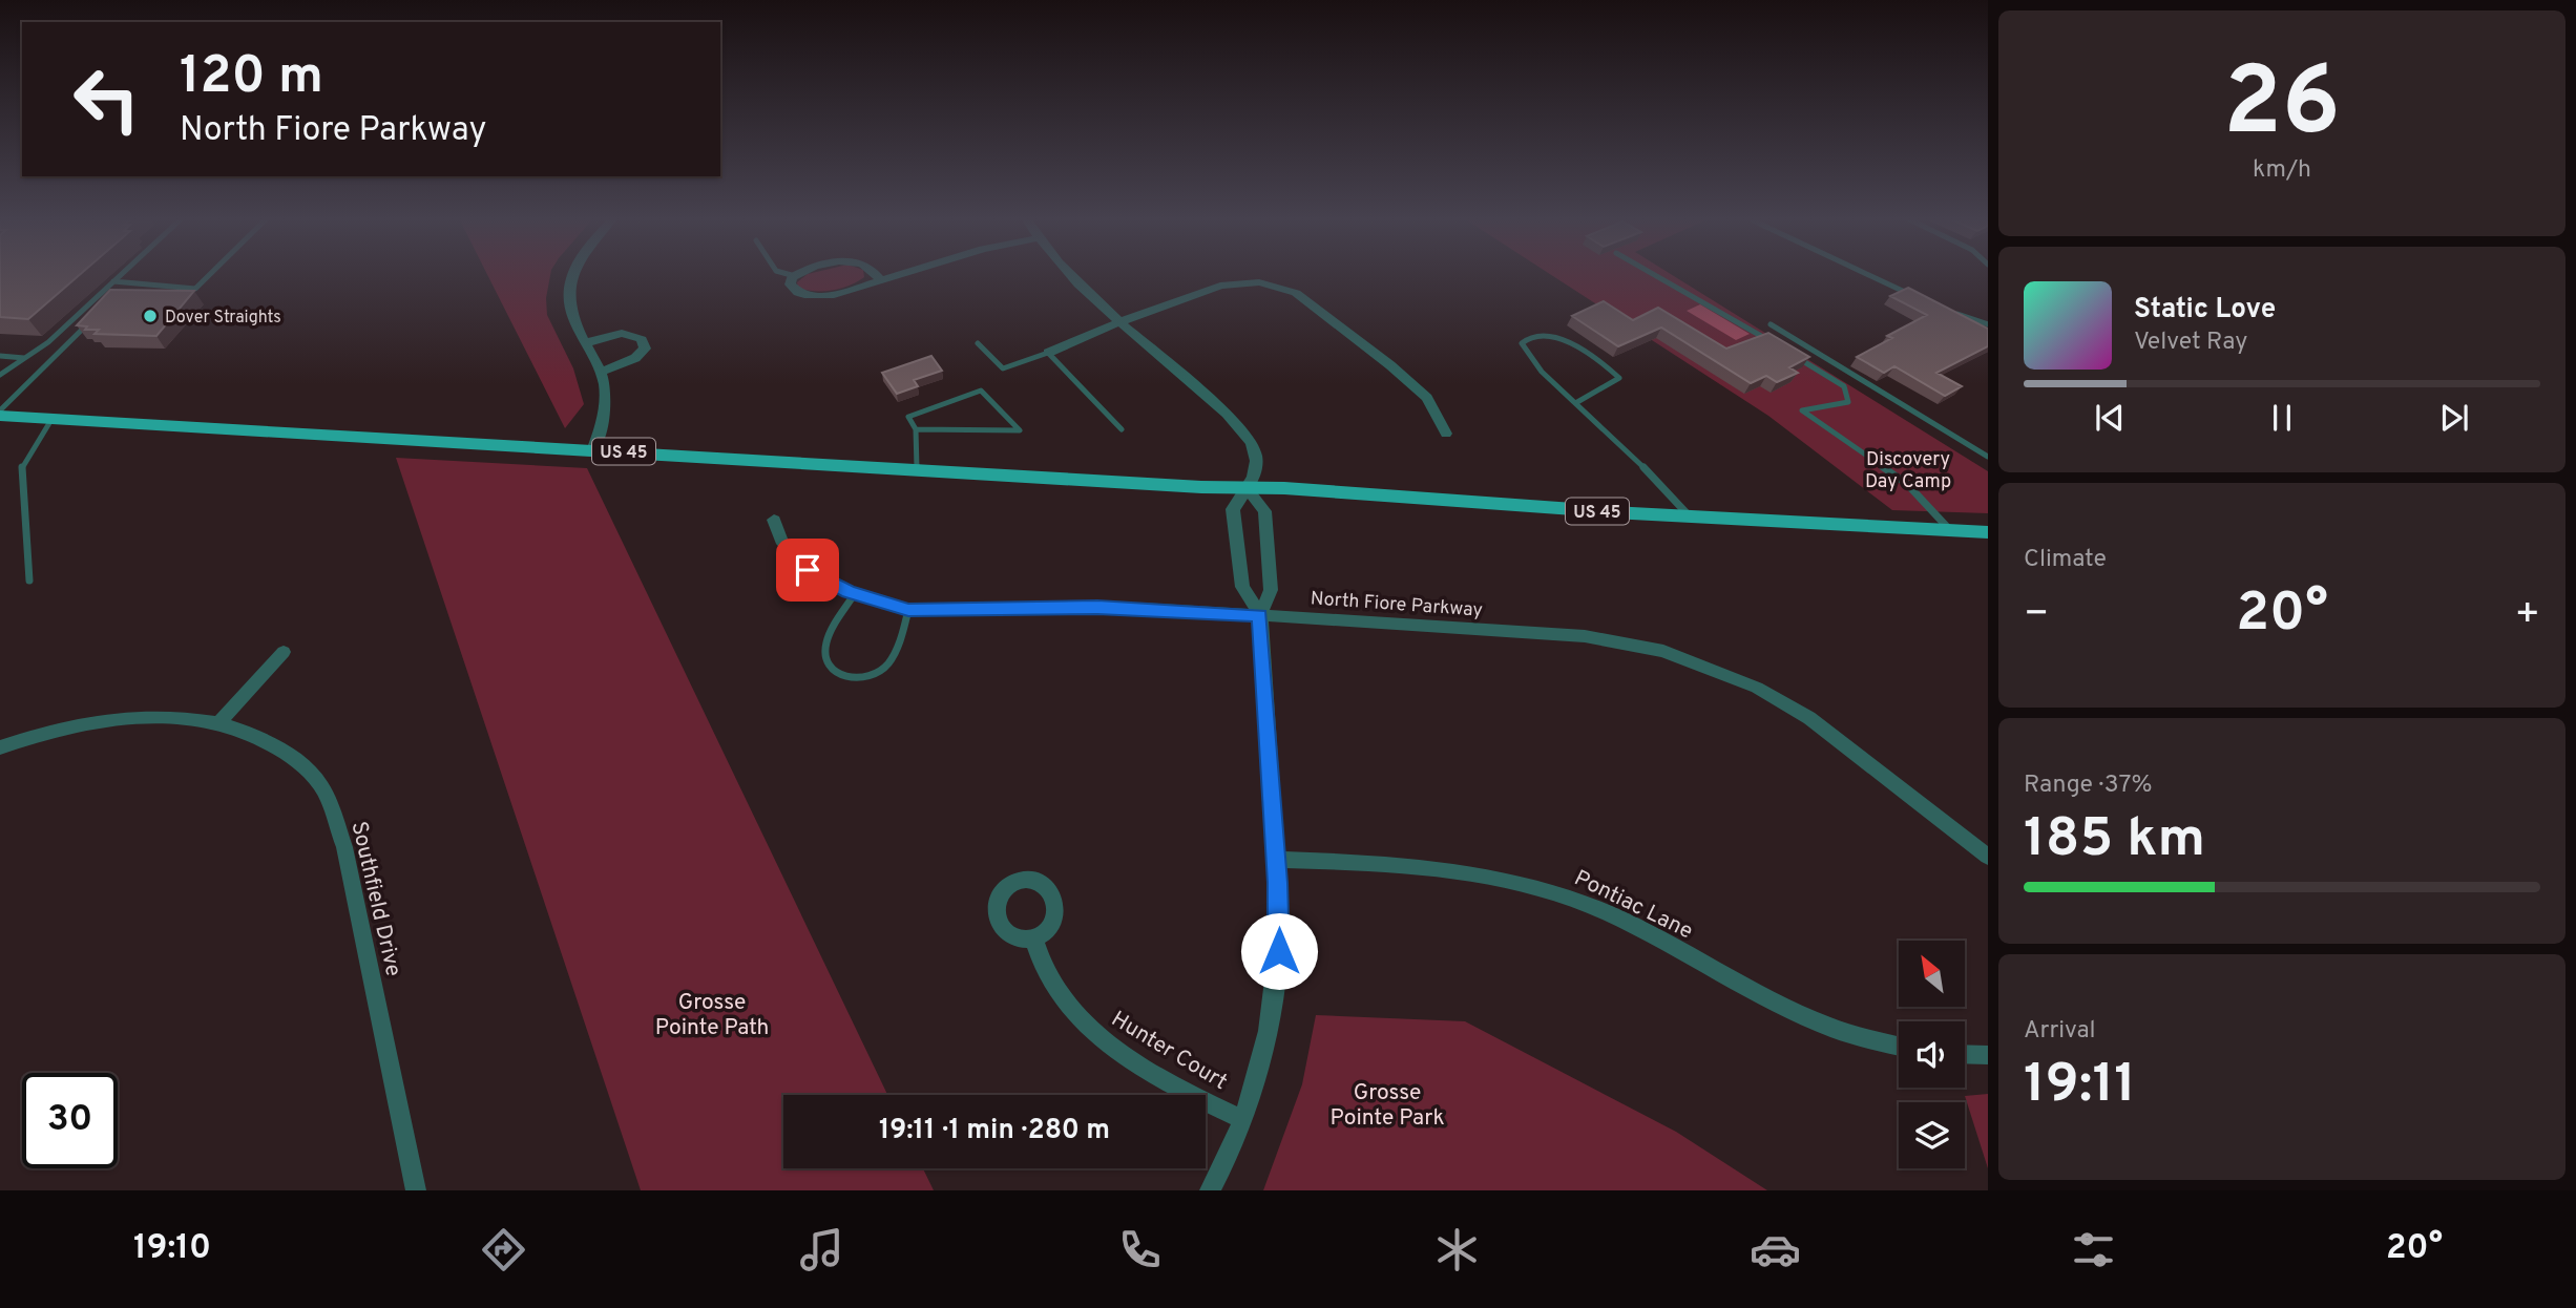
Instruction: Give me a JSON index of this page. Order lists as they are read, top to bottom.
{
  "streets": {
    "main road": ["US 45"],
    "street": [
      "North Fiore Parkway",
      "Southfield Drive",
      "Pontiac Lane",
      "Hunter Court"
    ]
  },
  "parks": ["Discovery Day Camp", "Grosse Pointe Path", "Grosse Pointe Park"],
  "places": ["Dover Straights"],
  "north": "top left",
  "page": {
    "tile": [
      ["26", "km/h"],
      "Climate",
      ["Range · 37%", "185 km"],
      ["Arrival", "19:11"]
    ],
    "turn": ["120 m", "North Fiore Parkway"],
    "song": ["Static Love", "Velvet Ray"],
    "heat": ["−", "20°", "+"],
    "limit": "30",
    "trip": "19:11 · 1 min · 280 m",
    "tabs": ["19:10", "20°"]
  }
}
